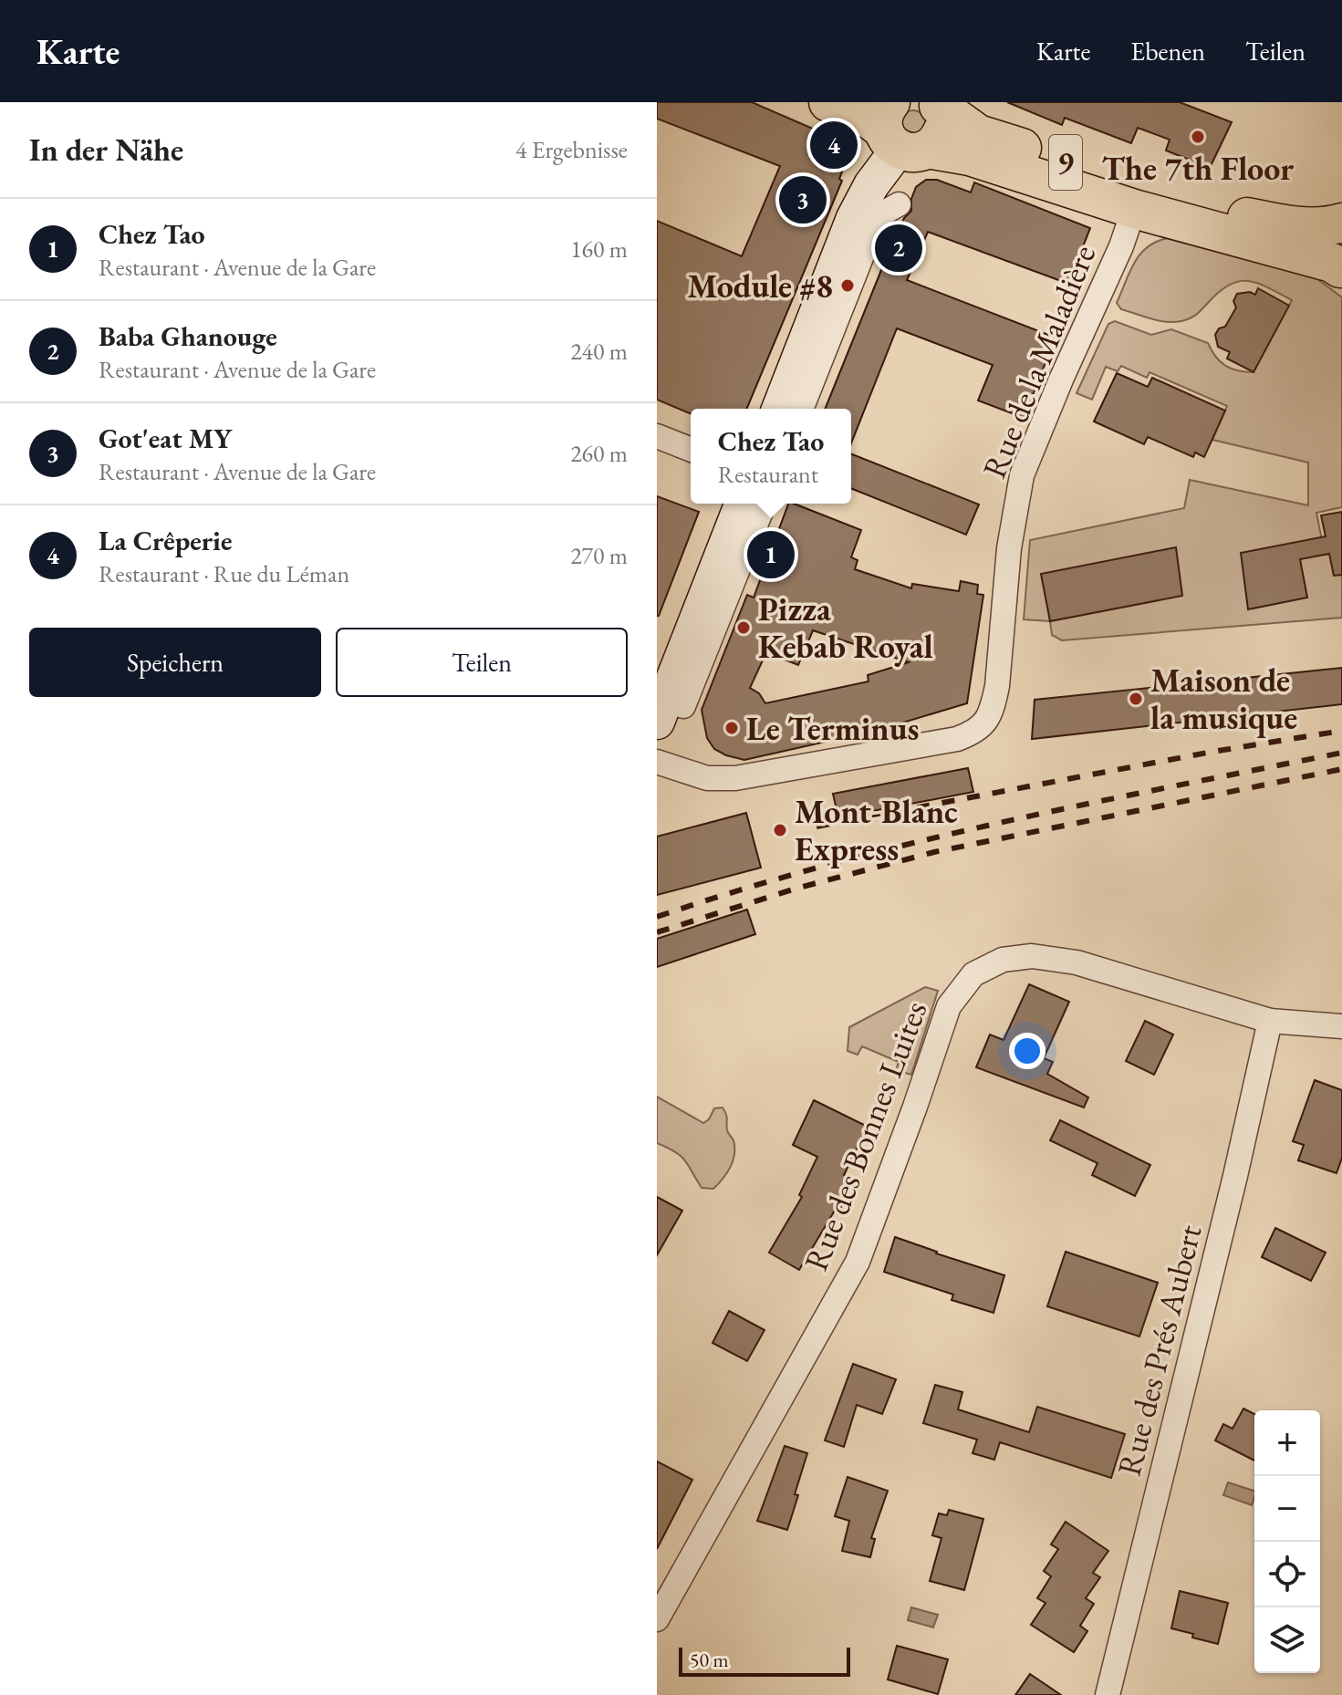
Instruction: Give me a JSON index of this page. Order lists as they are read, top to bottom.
{
  "streets": {
    "main road": ["9"],
    "street": ["Rue de la Maladière", "Rue des Bonnes Luites", "Rue des Prés Aubert"]
  },
  "crossings": [
    ["9", "Rue de la Maladière"],
    ["Rue des Bonnes Luites", "Rue des Prés Aubert"]
  ],
  "places": [
    "The 7th Floor",
    "Module #8",
    "Pizza Kebab Royal",
    "Maison de la musique",
    "Le Terminus",
    "Mont-Blanc Express"
  ],
  "scale_bar": "50 m",
  "page": {
    "header": "Karte",
    "nav": ["Karte", "Ebenen", "Teilen"],
    "heading": ["In der Nähe", "4 Ergebnisse"],
    "pins": [
      "4",
      "3",
      "2",
      "1"
    ],
    "list": [
      {
        "mark": "1",
        "name": "Chez Tao",
        "note": "Restaurant · Avenue de la Gare",
        "value": "160 m"
      },
      {
        "mark": "2",
        "name": "Baba Ghanouge",
        "note": "Restaurant · Avenue de la Gare",
        "value": "240 m"
      },
      {
        "mark": "3",
        "name": "Got'eat MY",
        "note": "Restaurant · Avenue de la Gare",
        "value": "260 m"
      },
      {
        "mark": "4",
        "name": "La Crêperie",
        "note": "Restaurant · Rue du Léman",
        "value": "270 m"
      }
    ],
    "popup": ["Chez Tao", "Restaurant"],
    "buttons": ["Speichern", "Teilen"],
    "map_buttons": ["+", "−"],
    "scale": "50 m"
  }
}
